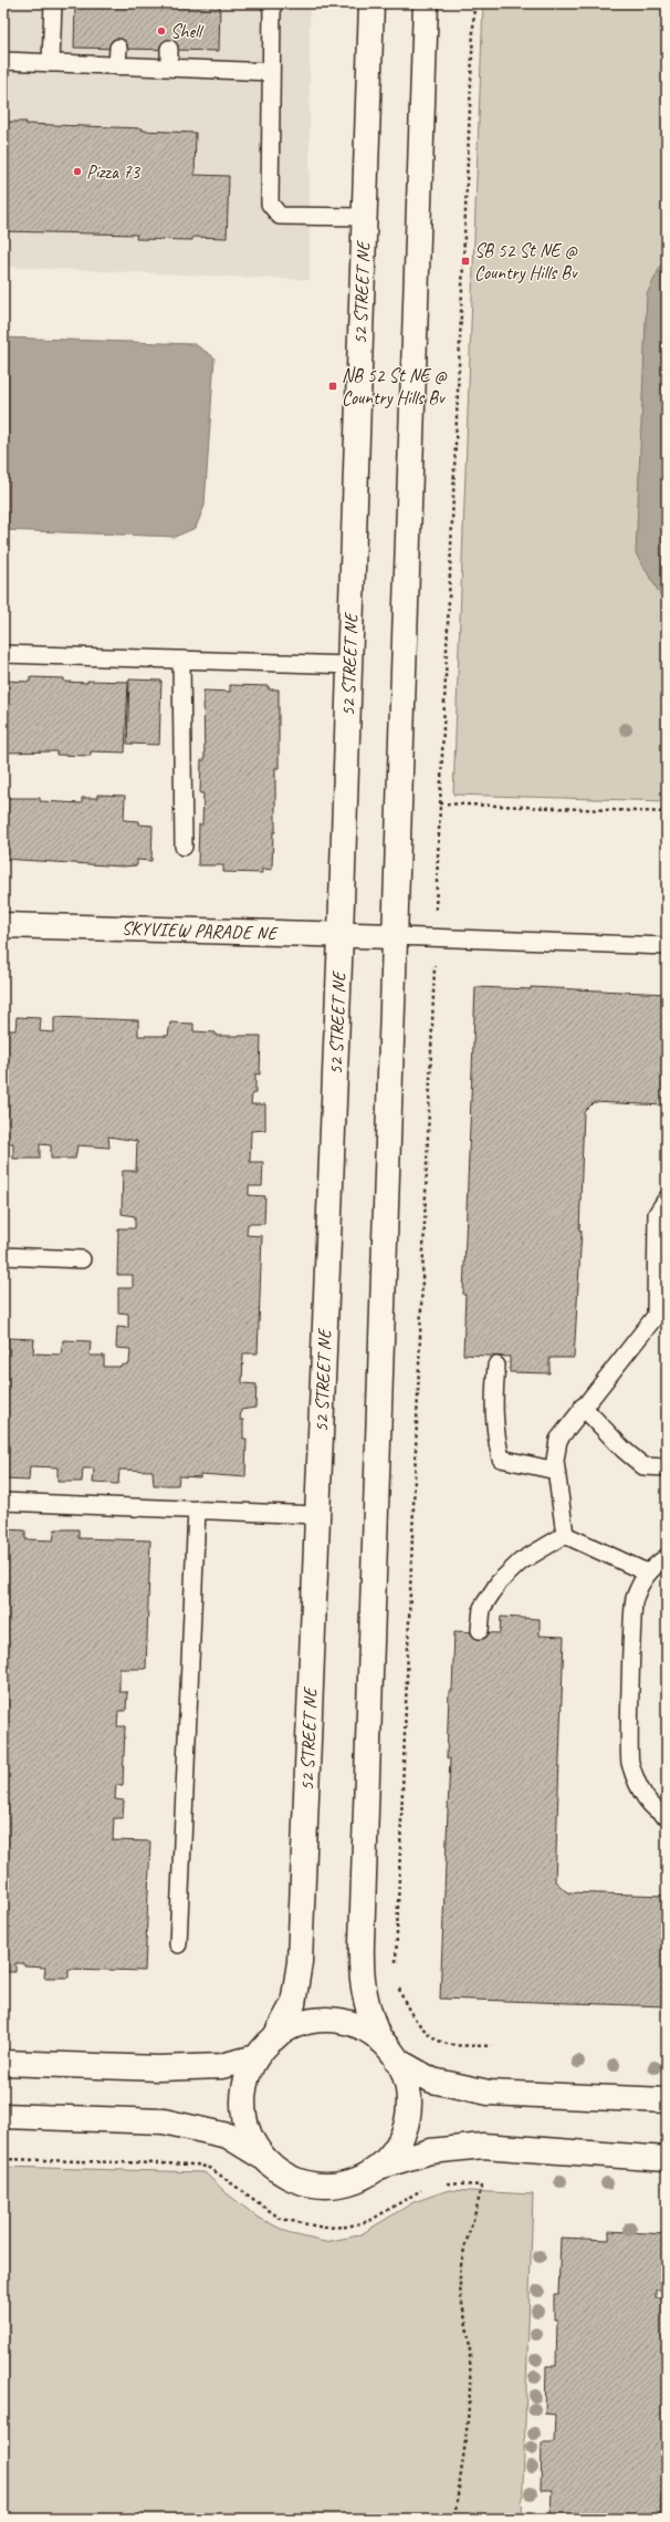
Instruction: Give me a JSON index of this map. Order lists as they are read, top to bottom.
{
  "streets": {
    "street": ["52 STREET NE", "SKYVIEW PARADE NE"]
  },
  "crossings": [
    ["52 STREET NE", "SKYVIEW PARADE NE"]
  ],
  "places": {
    "other": ["Shell", "Pizza 73"],
    "transit": ["SB 52 St NE @ Country Hills Bv", "NB 52 St NE @ Country Hills Bv"]
  }
}
